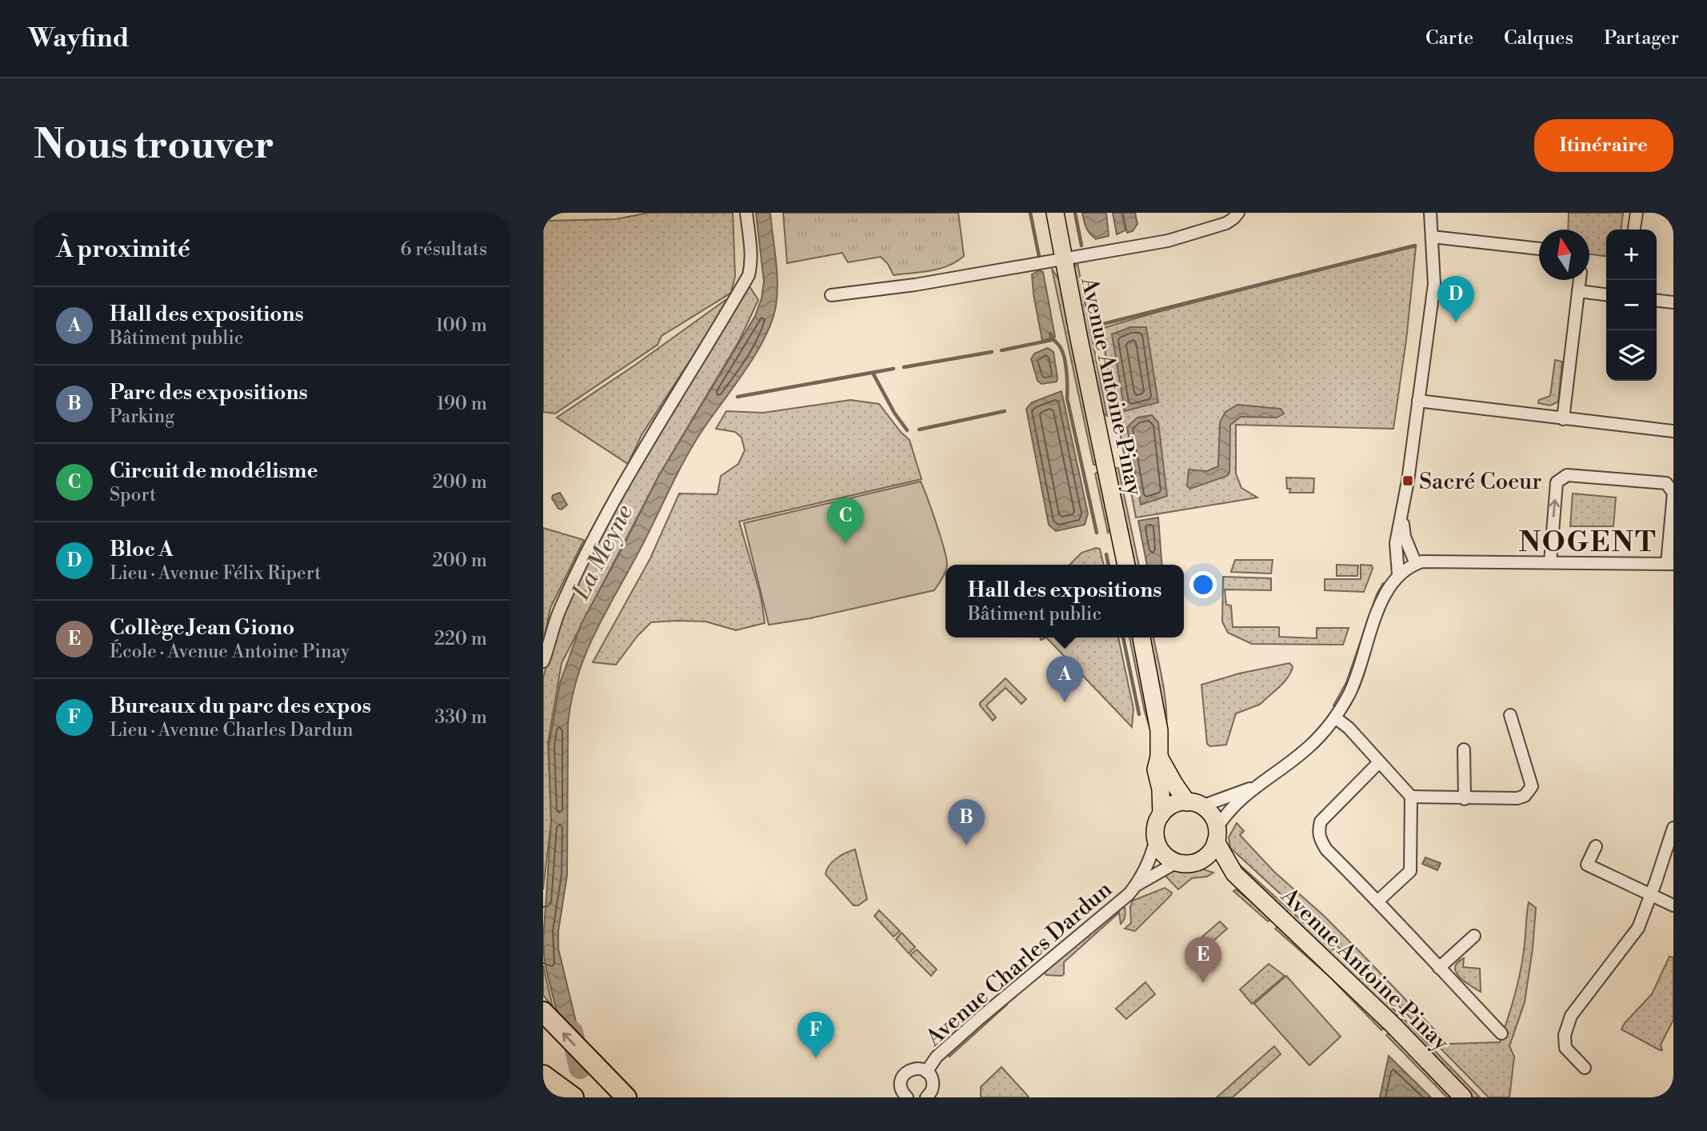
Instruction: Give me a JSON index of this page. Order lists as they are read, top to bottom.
{
  "streets": {
    "main road": ["Avenue Antoine Pinay"],
    "street": ["Avenue Charles Dardun"]
  },
  "crossings": [
    ["Avenue Antoine Pinay", "Avenue Charles Dardun"]
  ],
  "districts": ["NOGENT"],
  "water": ["La Meyne"],
  "places": {
    "transit": ["Sacré Coeur"]
  },
  "north": "top",
  "page": {
    "header": "Wayfind",
    "nav": ["Carte", "Calques", "Partager"],
    "buttons": "Itinéraire",
    "title": "Nous trouver",
    "heading": ["À proximité", "6 résultats"],
    "map_buttons": ["+", "−"],
    "pins": [
      "D",
      "C",
      "A",
      "B",
      "E",
      "F"
    ],
    "list": [
      {
        "mark": "A",
        "name": "Hall des expositions",
        "note": "Bâtiment public",
        "value": "100 m"
      },
      {
        "mark": "B",
        "name": "Parc des expositions",
        "note": "Parking",
        "value": "190 m"
      },
      {
        "mark": "C",
        "name": "Circuit de modélisme",
        "note": "Sport",
        "value": "200 m"
      },
      {
        "mark": "D",
        "name": "Bloc A",
        "note": "Lieu · Avenue Félix Ripert",
        "value": "200 m"
      },
      {
        "mark": "E",
        "name": "Collège Jean Giono",
        "note": "École · Avenue Antoine Pinay",
        "value": "220 m"
      },
      {
        "mark": "F",
        "name": "Bureaux du parc des expos",
        "note": "Lieu · Avenue Charles Dardun",
        "value": "330 m"
      }
    ],
    "popup": ["Hall des expositions", "Bâtiment public"]
  }
}
